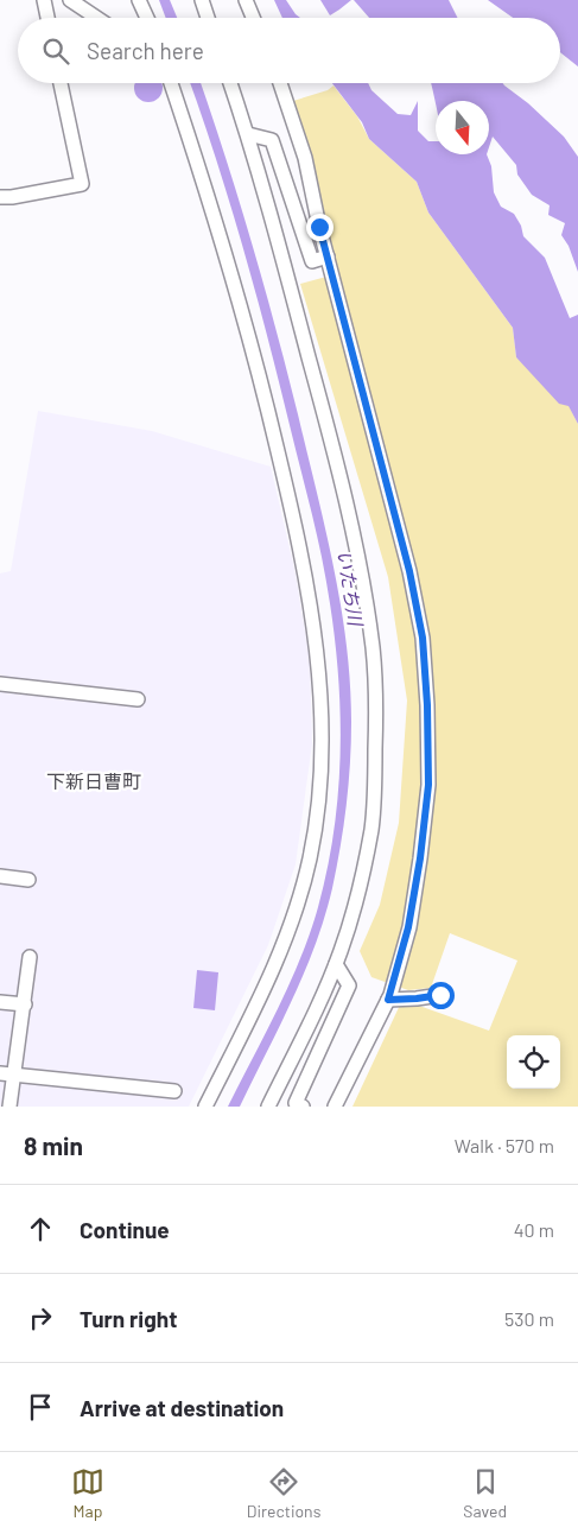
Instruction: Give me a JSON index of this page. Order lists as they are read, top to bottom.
{
  "districts": ["下新日曹町"],
  "water": ["いたち川"],
  "north": "bottom",
  "page": {
    "search": "Search here",
    "heading": ["8 min", "Walk · 570 m"],
    "list": [
      ["Continue", "40 m"],
      ["Turn right", "530 m"],
      "Arrive at destination"
    ],
    "nav": ["Map", "Directions", "Saved"]
  }
}
